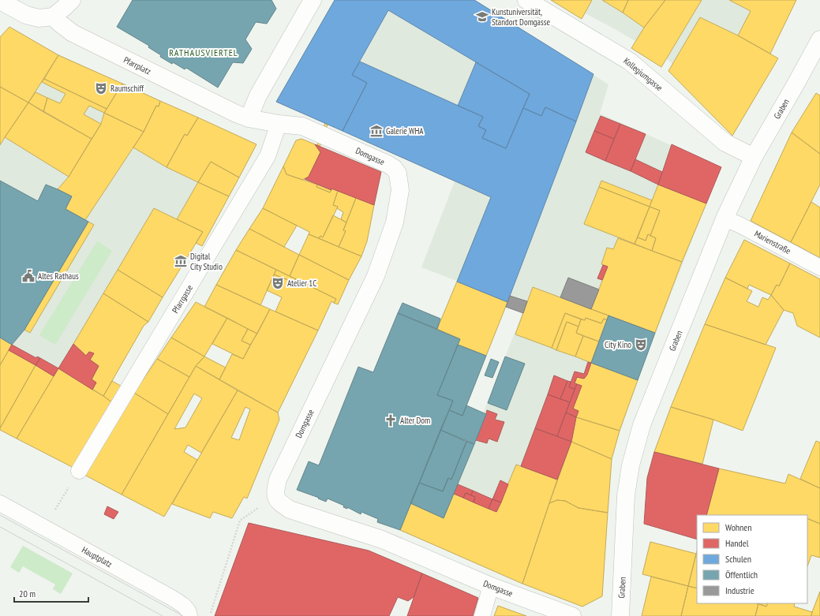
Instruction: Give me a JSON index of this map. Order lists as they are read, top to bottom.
{
  "streets": {
    "street": [
      "Pfarrplatz",
      "Kollegiumgasse",
      "Graben",
      "Domgasse",
      "Marienstraße",
      "Pfarrgasse",
      "Hauptplatz"
    ]
  },
  "crossings": [
    ["Pfarrplatz", "Domgasse"],
    ["Pfarrplatz", "Pfarrgasse"],
    ["Kollegiumgasse", "Graben"],
    ["Graben", "Marienstraße"],
    ["Domgasse", "Pfarrgasse"]
  ],
  "districts": ["RATHAUSVIERTEL"],
  "places": {
    "school or university": ["Kunstuniversität, Standort Domgasse"],
    "theatre": ["Raumschiff", "Atelier 1C", "City Kino"],
    "museum": ["Galerie WHA", "Digital City Studio"],
    "public building": ["Altes Rathaus"],
    "church": ["Alter Dom"]
  },
  "legend": [
    "Wohnen",
    "Handel",
    "Schulen",
    "Öffentlich",
    "Industrie"
  ],
  "scale_bar": "20 m"
}
